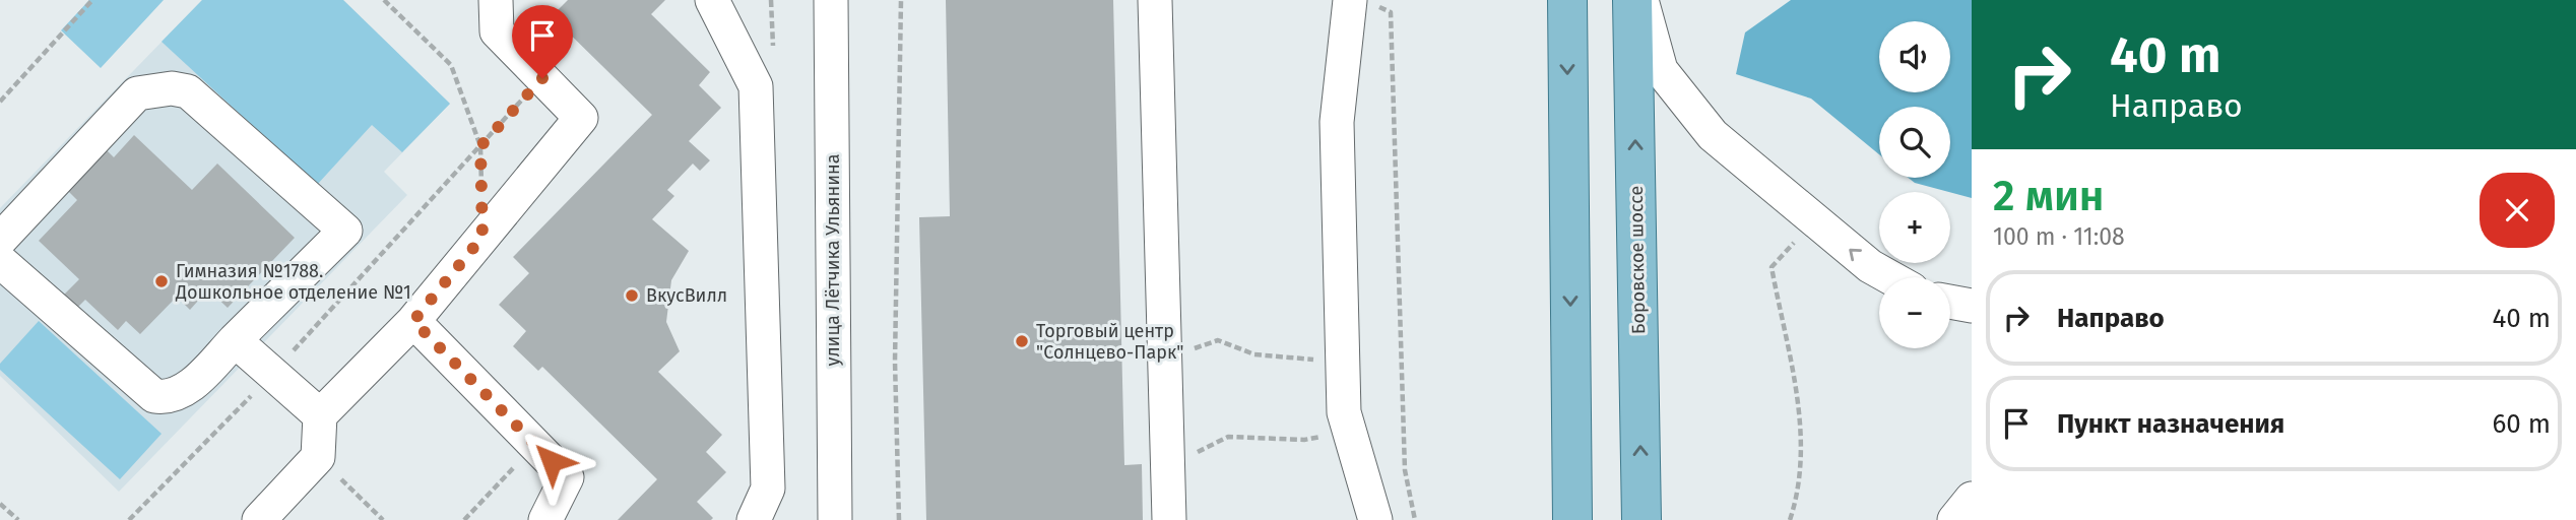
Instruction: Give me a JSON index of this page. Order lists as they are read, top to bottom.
{
  "streets": {
    "main road": ["Боровское шоссе"],
    "street": ["улица Лётчика Ульянина"]
  },
  "places": ["Гимназия №1788. Дошкольное отделение №1", "ВкусВилл", "Торговый центр \"Солнцево-Парк\""],
  "page": {
    "turn": ["40 m", "Направо"],
    "map_buttons": ["+", "−"],
    "heading": ["2 мин", "100 m · 11:08"],
    "list": [
      {
        "name": "Направо",
        "value": "40 m"
      },
      {
        "name": "Пункт назначения",
        "value": "60 m"
      }
    ]
  }
}
